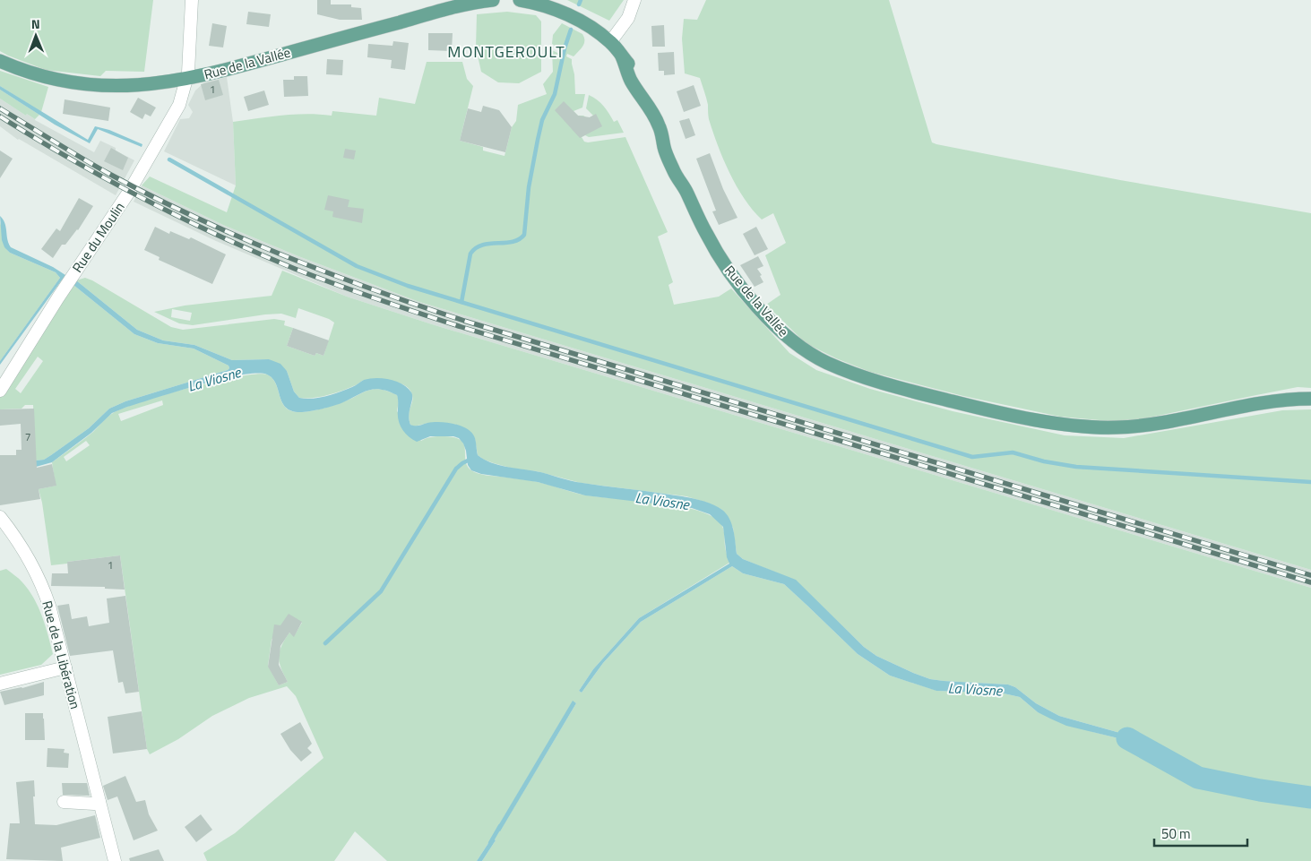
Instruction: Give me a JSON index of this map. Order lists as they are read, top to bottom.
{
  "streets": {
    "main road": ["Rue de la Vallée"],
    "street": ["Rue du Moulin", "Rue de la Libération"]
  },
  "crossings": [
    ["Rue de la Vallée", "Rue du Moulin"]
  ],
  "districts": ["MONTGEROULT"],
  "water": ["La Viosne"],
  "house_numbers": ["1", "7", "1"],
  "scale_bar": "50 m",
  "north": "top"
}
